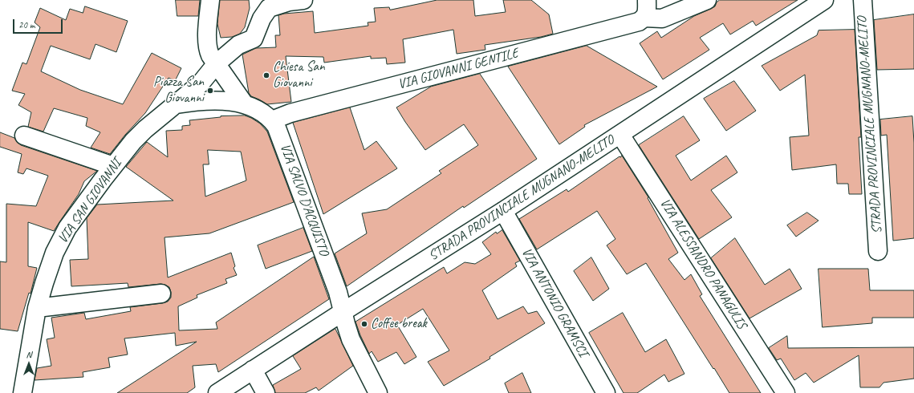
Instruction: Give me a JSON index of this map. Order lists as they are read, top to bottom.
{
  "streets": {
    "street": [
      "VIA GIOVANNI GENTILE",
      "STRADA PROVINCIALE MUGNANO-MELITO",
      "VIA SALVO D'ACQUISTO",
      "VIA SAN GIOVANNI",
      "VIA ALESSANDRO PANAGULIS",
      "VIA ANTONIO GRAMSCI"
    ]
  },
  "crossings": [
    ["VIA GIOVANNI GENTILE", "VIA SALVO D'ACQUISTO"],
    ["STRADA PROVINCIALE MUGNANO-MELITO", "VIA SALVO D'ACQUISTO"],
    ["STRADA PROVINCIALE MUGNANO-MELITO", "VIA ALESSANDRO PANAGULIS"],
    ["STRADA PROVINCIALE MUGNANO-MELITO", "VIA ANTONIO GRAMSCI"]
  ],
  "places": ["Chiesa San Giovanni", "Piazza San Giovanni", "Coffee break"],
  "scale_bar": "20 m",
  "north": "top"
}
